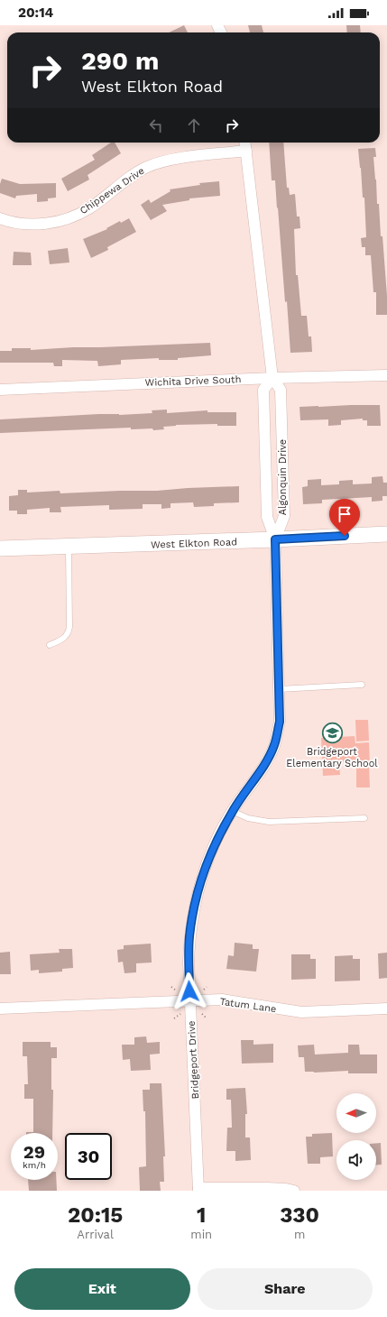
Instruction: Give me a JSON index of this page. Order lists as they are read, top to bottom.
{
  "streets": {
    "street": [
      "Chippewa Drive",
      "Wichita Drive South",
      "Algonquin Drive",
      "West Elkton Road",
      "Tatum Lane",
      "Bridgeport Drive"
    ]
  },
  "crossings": [
    ["Chippewa Drive", "Algonquin Drive"],
    ["Wichita Drive South", "Algonquin Drive"],
    ["Algonquin Drive", "West Elkton Road"],
    ["Algonquin Drive", "Bridgeport Drive"],
    ["West Elkton Road", "Bridgeport Drive"],
    ["Tatum Lane", "Bridgeport Drive"]
  ],
  "places": {
    "school or university": ["Bridgeport Elementary School"]
  },
  "north": "left",
  "page": {
    "status": "20:14",
    "turn": ["290 m", "West Elkton Road"],
    "speed": "29 km/h",
    "limit": "30",
    "eta": [
      "20:15",
      "Arrival",
      "1",
      "min",
      "330",
      "m"
    ],
    "buttons": ["Exit", "Share"]
  }
}
